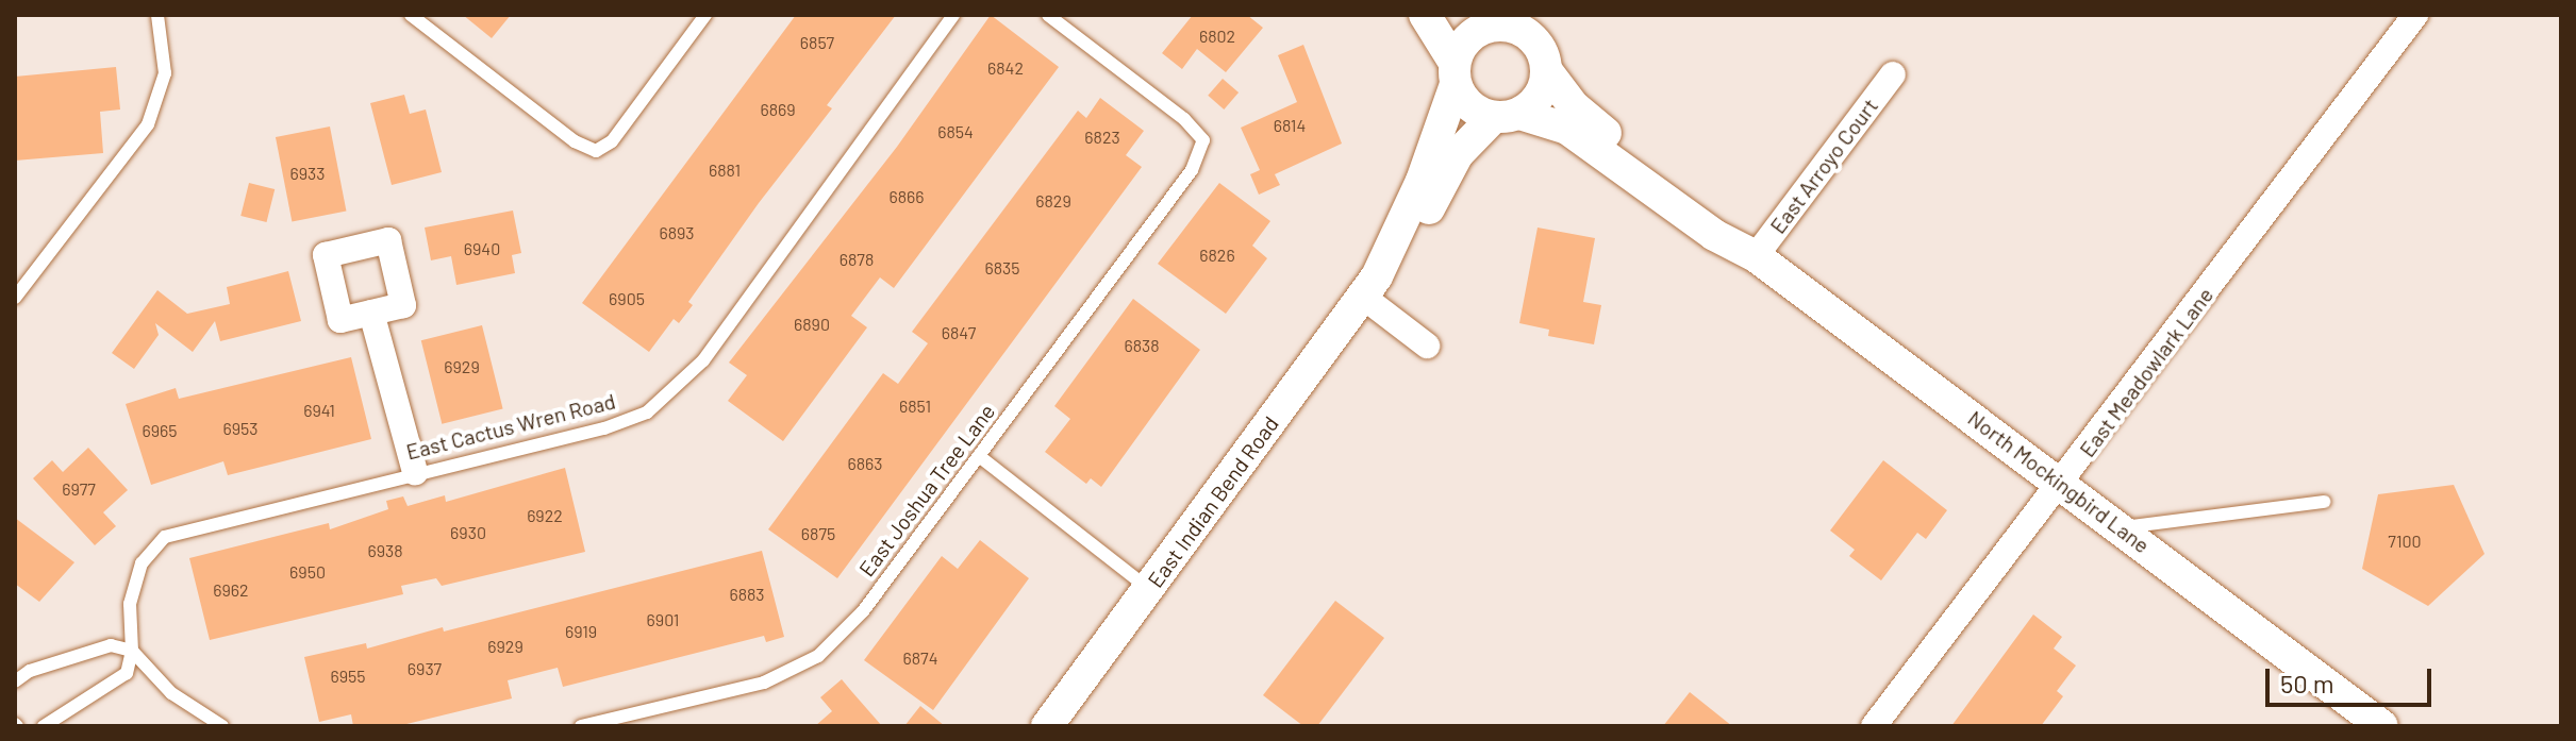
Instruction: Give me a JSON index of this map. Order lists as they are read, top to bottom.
{
  "streets": {
    "street": [
      "East Arroyo Court",
      "East Meadowlark Lane",
      "North Mockingbird Lane",
      "East Indian Bend Road"
    ],
    "lane": ["East Cactus Wren Road", "East Joshua Tree Lane"]
  },
  "crossings": [
    ["East Arroyo Court", "North Mockingbird Lane"],
    ["East Meadowlark Lane", "North Mockingbird Lane"],
    ["North Mockingbird Lane", "East Indian Bend Road"]
  ],
  "house_numbers": [
    "6802",
    "6857",
    "6842",
    "6869",
    "6814",
    "6854",
    "6823",
    "6881",
    "6933",
    "6866",
    "6829",
    "6893",
    "6940",
    "6826",
    "6878",
    "6835",
    "6905",
    "6890",
    "6847",
    "6838",
    "6929",
    "6851",
    "6941",
    "6953",
    "6965",
    "6863",
    "6977",
    "6922",
    "6930",
    "6875",
    "7100",
    "6938",
    "6950",
    "6962",
    "6883",
    "6901",
    "6919",
    "6929",
    "6874",
    "6937",
    "6955"
  ],
  "scale_bar": "50 m"
}
